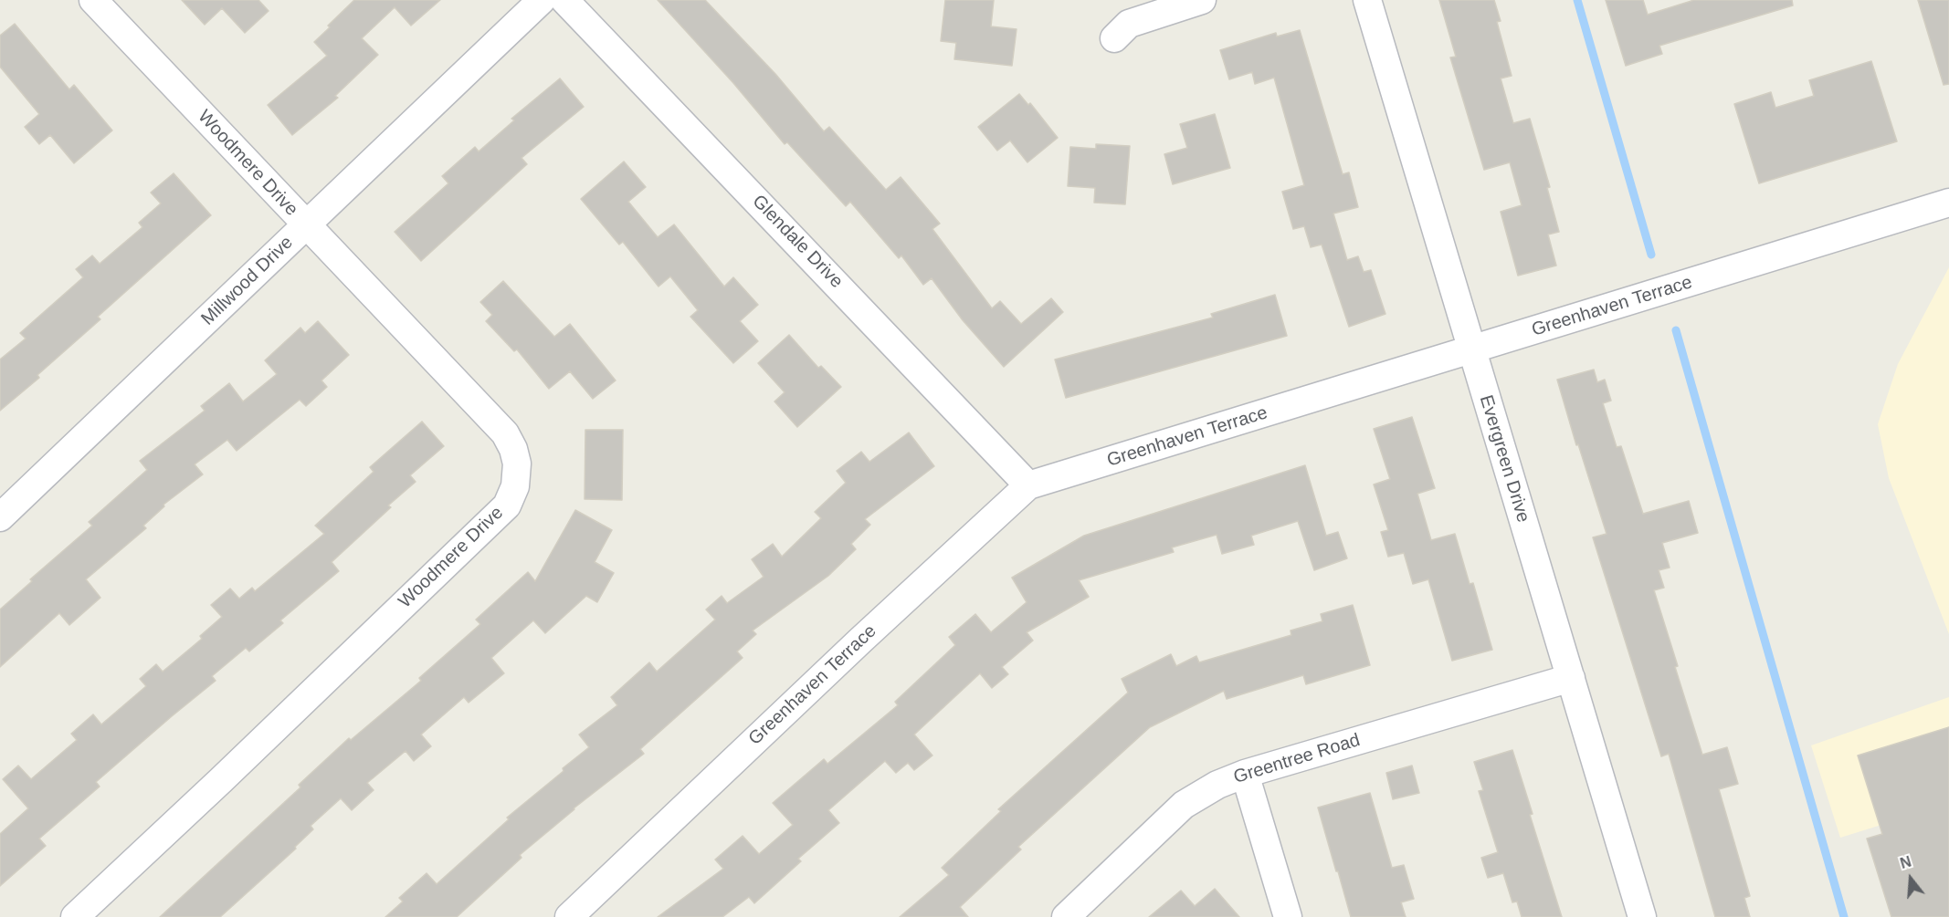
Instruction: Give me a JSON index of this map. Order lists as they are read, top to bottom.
{
  "streets": {
    "street": [
      "Woodmere Drive",
      "Glendale Drive",
      "Millwood Drive",
      "Greenhaven Terrace",
      "Evergreen Drive",
      "Greentree Road"
    ]
  },
  "crossings": [
    ["Woodmere Drive", "Millwood Drive"],
    ["Glendale Drive", "Greenhaven Terrace"],
    ["Greenhaven Terrace", "Evergreen Drive"],
    ["Evergreen Drive", "Greentree Road"]
  ],
  "north": "top"
}
